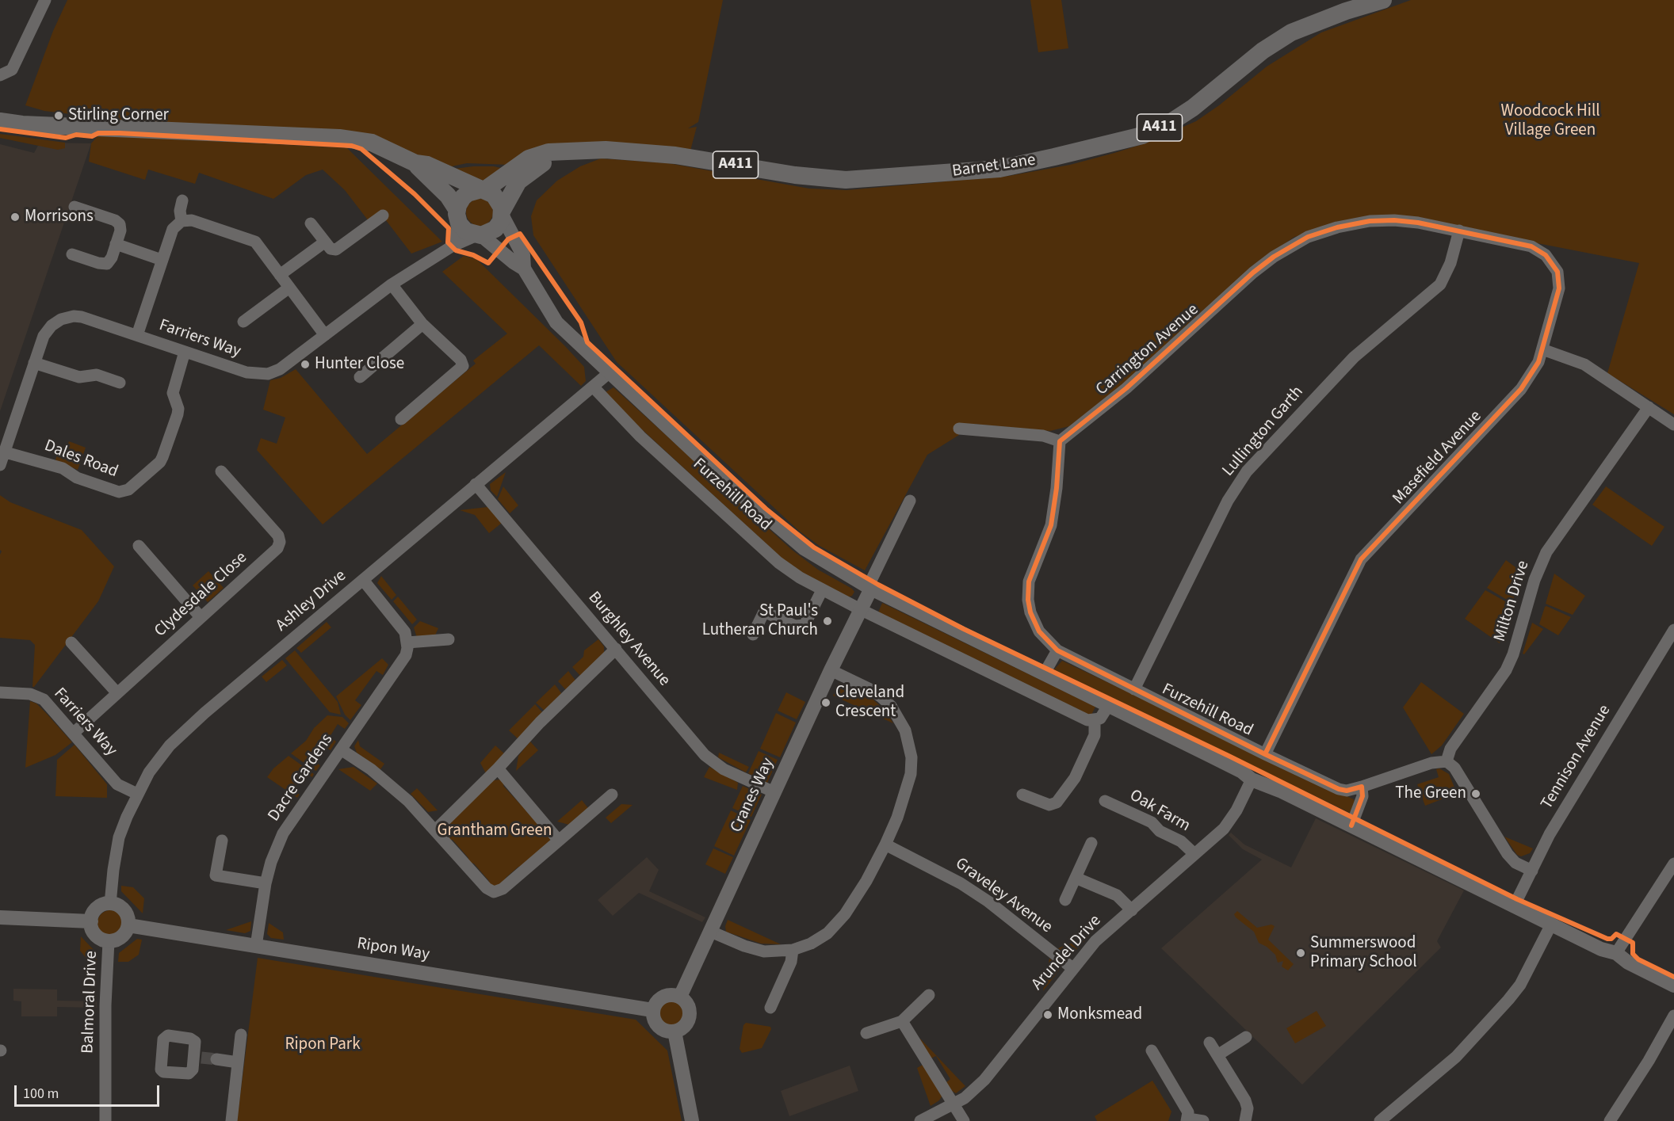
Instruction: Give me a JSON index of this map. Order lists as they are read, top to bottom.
{
  "streets": {
    "main road": ["A411", "Barnet Lane"],
    "street": [
      "Farriers Way",
      "Carrington Avenue",
      "Lullington Garth",
      "Masefield Avenue",
      "Dales Road",
      "Furzehill Road",
      "Clydesdale Close",
      "Ashley Drive",
      "Milton Drive",
      "Burghley Avenue",
      "Tennison Avenue",
      "Dacre Gardens",
      "Cranes Way",
      "Oak Farm",
      "Graveley Avenue",
      "Ripon Way",
      "Arundel Drive",
      "Balmoral Drive"
    ]
  },
  "crossings": [
    ["Barnet Lane", "Farriers Way"],
    ["Barnet Lane", "Furzehill Road"],
    ["Farriers Way", "Dales Road"],
    ["Farriers Way", "Furzehill Road"],
    ["Farriers Way", "Clydesdale Close"],
    ["Farriers Way", "Ashley Drive"],
    ["Carrington Avenue", "Lullington Garth"],
    ["Carrington Avenue", "Masefield Avenue"],
    ["Lullington Garth", "Masefield Avenue"],
    ["Lullington Garth", "Furzehill Road"],
    ["Masefield Avenue", "Furzehill Road"],
    ["Furzehill Road", "Ashley Drive"],
    ["Furzehill Road", "Tennison Avenue"],
    ["Furzehill Road", "Cranes Way"],
    ["Furzehill Road", "Arundel Drive"],
    ["Ashley Drive", "Burghley Avenue"],
    ["Ashley Drive", "Ripon Way"],
    ["Ashley Drive", "Balmoral Drive"],
    ["Burghley Avenue", "Cranes Way"],
    ["Dacre Gardens", "Ripon Way"],
    ["Cranes Way", "Ripon Way"],
    ["Oak Farm", "Arundel Drive"],
    ["Graveley Avenue", "Arundel Drive"],
    ["Ripon Way", "Balmoral Drive"]
  ],
  "parks": ["Woodcock Hill Village Green", "Grantham Green", "Ripon Park"],
  "places": [
    "Stirling Corner",
    "Morrisons",
    "Hunter Close",
    "St Paul's Lutheran Church",
    "Cleveland Crescent",
    "The Green",
    "Summerswood Primary School",
    "Monksmead"
  ],
  "scale_bar": "100 m"
}
